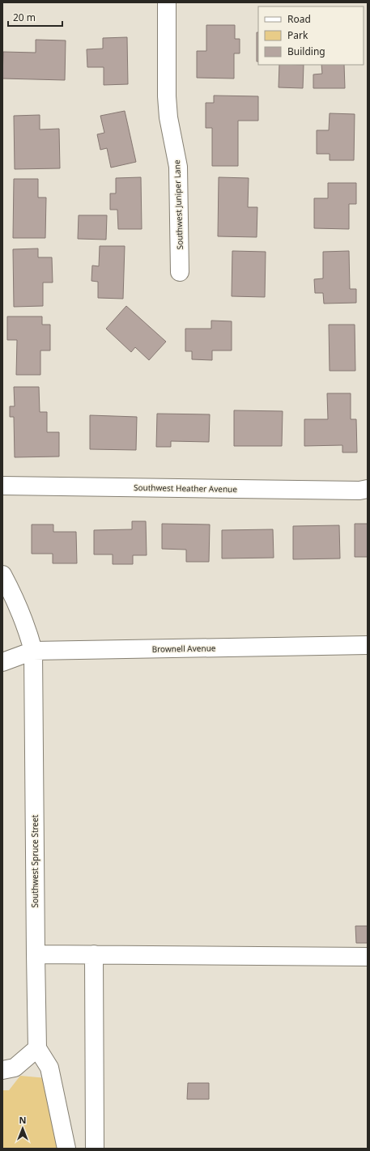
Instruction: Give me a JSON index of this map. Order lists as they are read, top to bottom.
{
  "streets": {
    "street": [
      "Southwest Juniper Lane",
      "Southwest Heather Avenue",
      "Brownell Avenue",
      "Southwest Spruce Street"
    ]
  },
  "crossings": [
    ["Brownell Avenue", "Southwest Spruce Street"]
  ],
  "legend": ["Road", "Park", "Building"],
  "scale_bar": "20 m",
  "north": "top"
}
